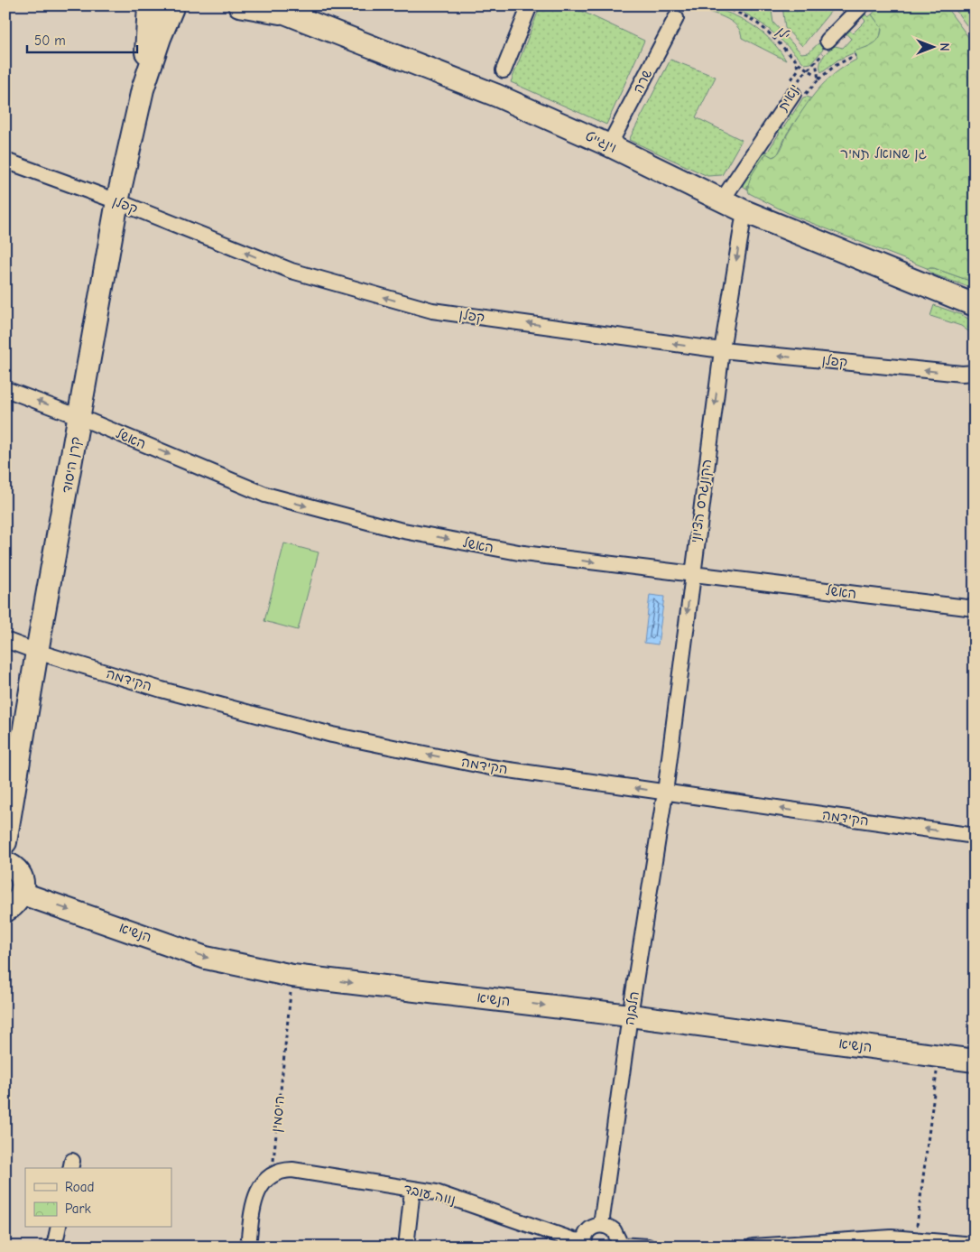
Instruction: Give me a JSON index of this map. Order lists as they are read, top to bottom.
{
  "streets": {
    "street": [
      "שרה",
      "ינאית",
      "וינגייט",
      "קפלן",
      "האשל",
      "קרן היסוד",
      "הקונגרס הציוני",
      "הקידמה",
      "הנשיא",
      "הלבנה",
      "נווה עובד"
    ],
    "path": ["ילן", "היסמין"]
  },
  "crossings": [
    ["ילן", "ינאית"],
    ["שרה", "וינגייט"],
    ["ינאית", "וינגייט"],
    ["וינגייט", "הקונגרס הציוני"],
    ["קפלן", "קרן היסוד"],
    ["קפלן", "הקונגרס הציוני"],
    ["האשל", "קרן היסוד"],
    ["האשל", "הקונגרס הציוני"],
    ["קרן היסוד", "הקידמה"],
    ["הקונגרס הציוני", "הקידמה"],
    ["הקונגרס הציוני", "הלבנה"],
    ["הקידמה", "הלבנה"],
    ["הנשיא", "הלבנה"],
    ["הנשיא", "היסמין"],
    ["היסמין", "נווה עובד"]
  ],
  "one_way": [
    "קפלן",
    "הקונגרס הציוני",
    "הקידמה",
    "הנשיא"
  ],
  "parks": ["גן שמואל תמיר"],
  "legend": ["Road", "Park"],
  "scale_bar": "50 m",
  "north": "right"
}
